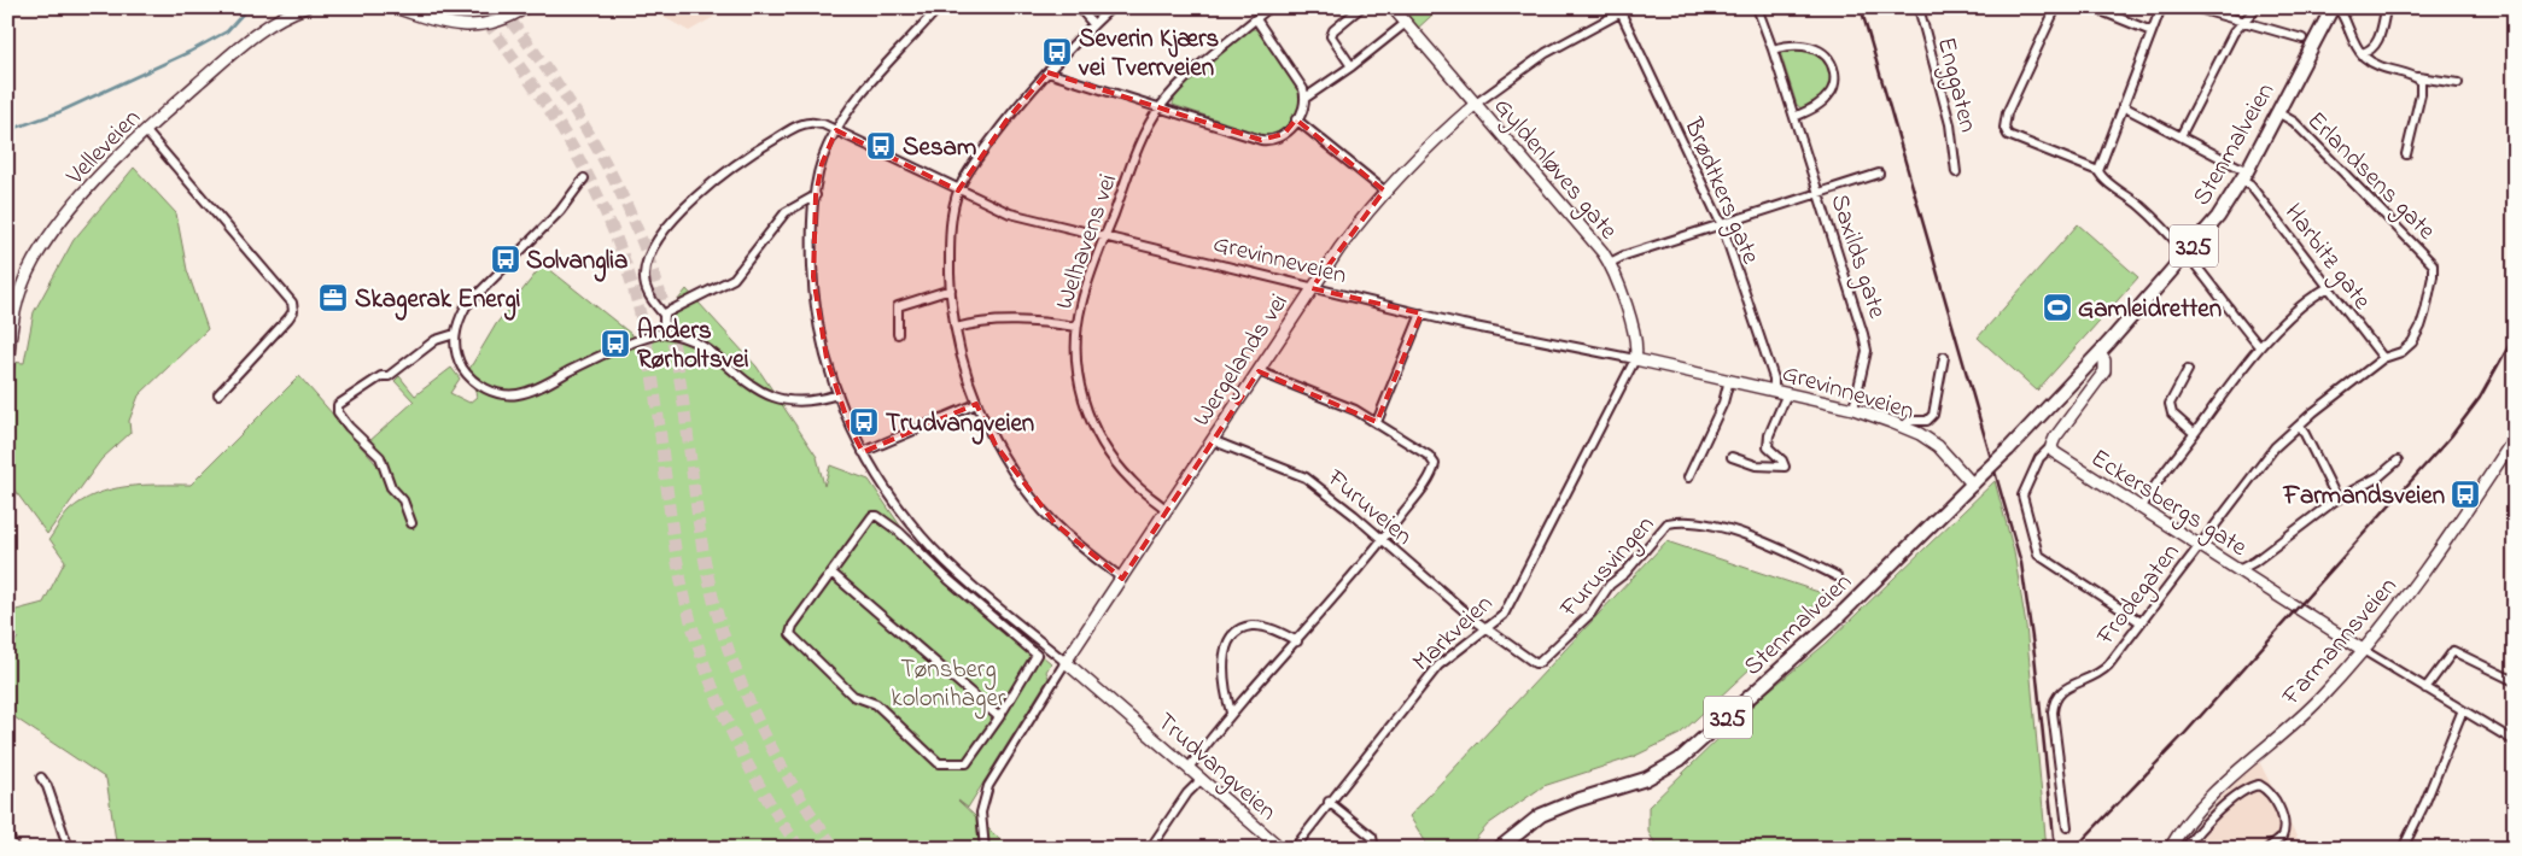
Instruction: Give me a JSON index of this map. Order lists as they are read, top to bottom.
{
  "streets": {
    "main road": [
      "Stenmalveien",
      "Velleveien",
      "Gyldenløves gate",
      "325",
      "Grevinneveien",
      "Wergelands vei",
      "Eckersbergs gate",
      "Farmannsveien",
      "Trudvangveien"
    ],
    "street": [
      "Enggaten",
      "Erlandsens gate",
      "Brødtkers gate",
      "Welhavens vei",
      "Saxilds gate",
      "Harbitz gate",
      "Furuveien",
      "Furusvingen",
      "Frodegaten",
      "Markveien"
    ]
  },
  "crossings": [
    ["Stenmalveien", "Erlandsens gate"],
    ["Stenmalveien", "Harbitz gate"],
    ["Stenmalveien", "Grevinneveien"],
    ["Gyldenløves gate", "Grevinneveien"],
    ["Gyldenløves gate", "Wergelands vei"],
    ["Gyldenløves gate", "Markveien"],
    ["Erlandsens gate", "Frodegaten"],
    ["Brødtkers gate", "Grevinneveien"],
    ["Brødtkers gate", "Wergelands vei"],
    ["Welhavens vei", "Grevinneveien"],
    ["Welhavens vei", "Wergelands vei"],
    ["Saxilds gate", "Grevinneveien"],
    ["Harbitz gate", "Frodegaten"],
    ["Grevinneveien", "Wergelands vei"],
    ["Grevinneveien", "Markveien"],
    ["Grevinneveien", "Trudvangveien"],
    ["Wergelands vei", "Furuveien"],
    ["Wergelands vei", "Trudvangveien"],
    ["Eckersbergs gate", "Frodegaten"],
    ["Eckersbergs gate", "Farmannsveien"],
    ["Furuveien", "Furusvingen"],
    ["Furuveien", "Markveien"],
    ["Furusvingen", "Markveien"]
  ],
  "parks": ["Tønsberg kolonihager"],
  "places": {
    "bus stop": [
      "Severin Kjærs vei Tverrveien",
      "Sesam",
      "Solvanglia",
      "Anders Rørholtsvei",
      "Trudvangveien",
      "Farmandsveien"
    ],
    "office": ["Skagerak Energi"],
    "sports": ["Gamleidretten"]
  }
}
